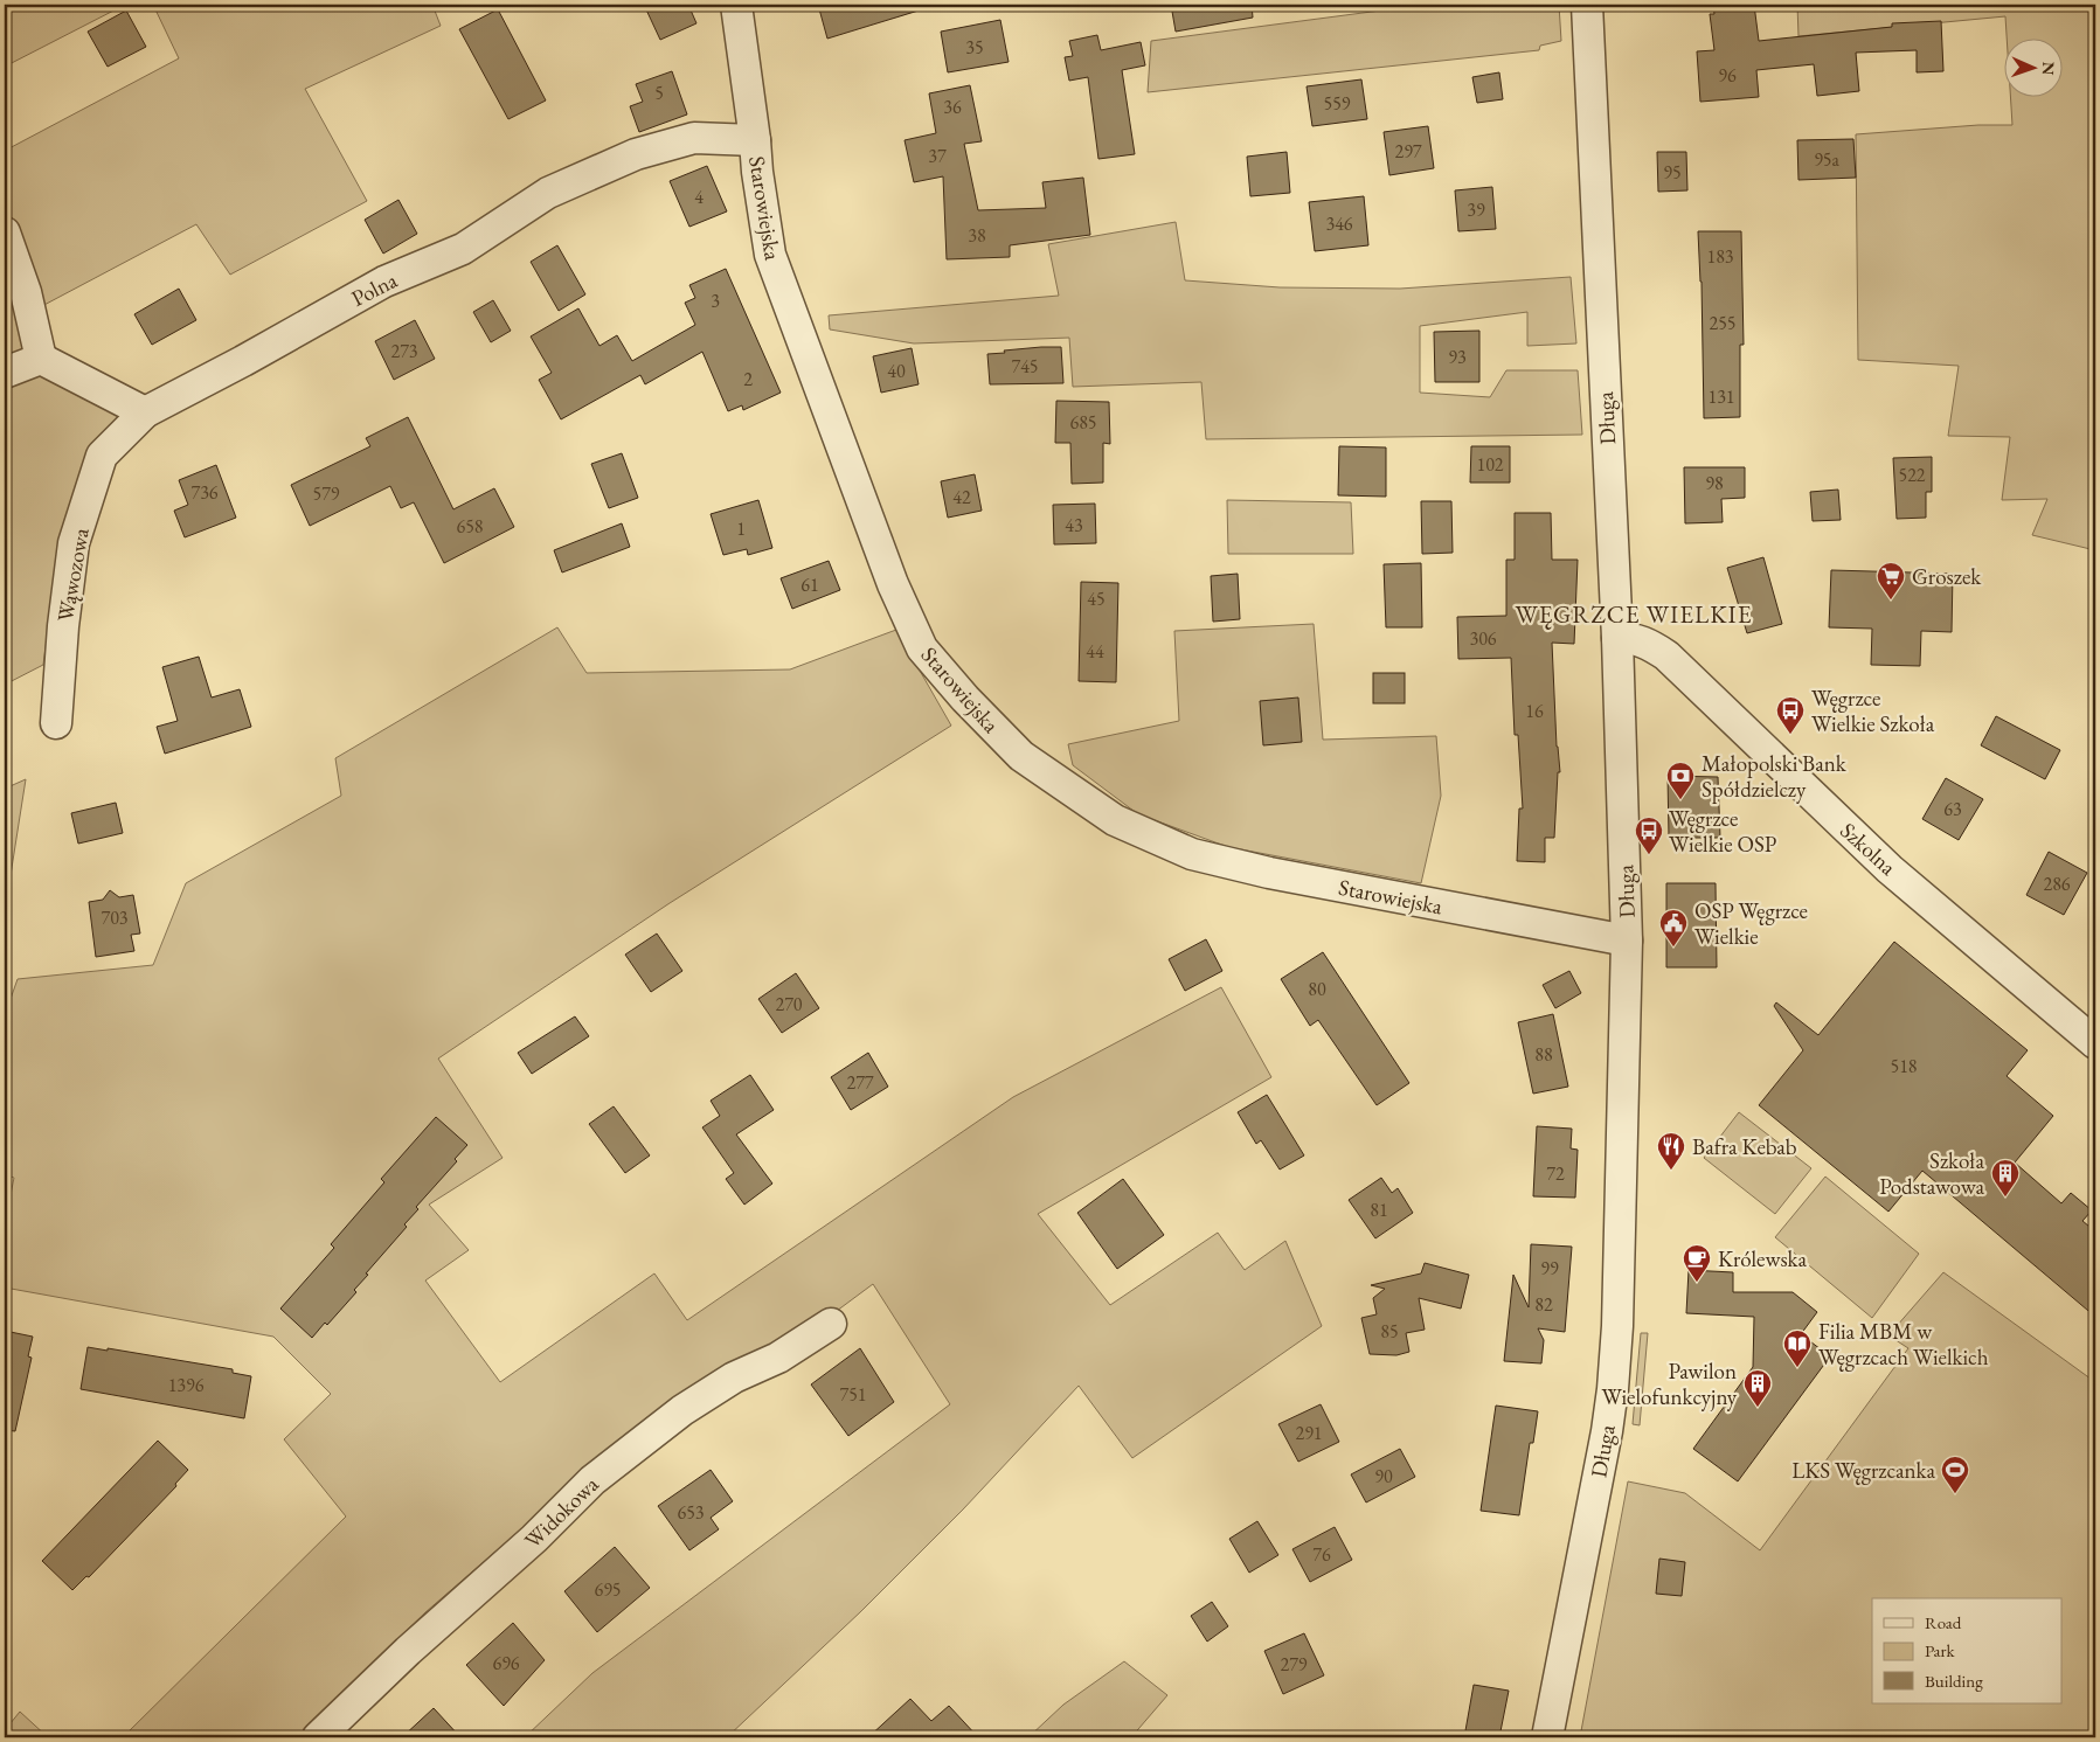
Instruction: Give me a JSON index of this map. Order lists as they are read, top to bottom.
{
  "streets": {
    "street": [
      "Starowiejska",
      "Polna",
      "Długa",
      "Wąwozowa",
      "Szkolna",
      "Widokowa"
    ]
  },
  "crossings": [
    ["Starowiejska", "Polna"],
    ["Starowiejska", "Długa"],
    ["Polna", "Wąwozowa"],
    ["Długa", "Szkolna"]
  ],
  "districts": ["WĘGRZCE WIELKIE"],
  "places": {
    "supermarket": ["Groszek"],
    "bus stop": ["Węgrzce Wielkie Szkoła", "Węgrzce Wielkie OSP"],
    "bank": ["Małopolski Bank Spółdzielczy"],
    "public building": ["OSP Węgrzce Wielkie"],
    "restaurant": ["Bafra Kebab"],
    "building": ["Szkoła Podstawowa", "Pawilon Wielofunkcyjny"],
    "cafe": ["Królewska"],
    "library": ["Filia MBM w Węgrzcach Wielkich"],
    "sports": ["LKS Węgrzcanka"]
  },
  "house_numbers": [
    "35",
    "96",
    "5",
    "559",
    "36",
    "297",
    "37",
    "95a",
    "95",
    "4",
    "39",
    "346",
    "38",
    "183",
    "3",
    "255",
    "273",
    "93",
    "745",
    "40",
    "2",
    "131",
    "685",
    "102",
    "522",
    "98",
    "736",
    "579",
    "42",
    "43",
    "658",
    "1",
    "61",
    "45",
    "306",
    "44",
    "16",
    "63",
    "286",
    "703",
    "80",
    "270",
    "88",
    "518",
    "277",
    "72",
    "81",
    "99",
    "82",
    "85",
    "1396",
    "751",
    "291",
    "90",
    "653",
    "76",
    "695",
    "696",
    "279"
  ],
  "legend": ["Road", "Park", "Building"],
  "north": "right"
}
